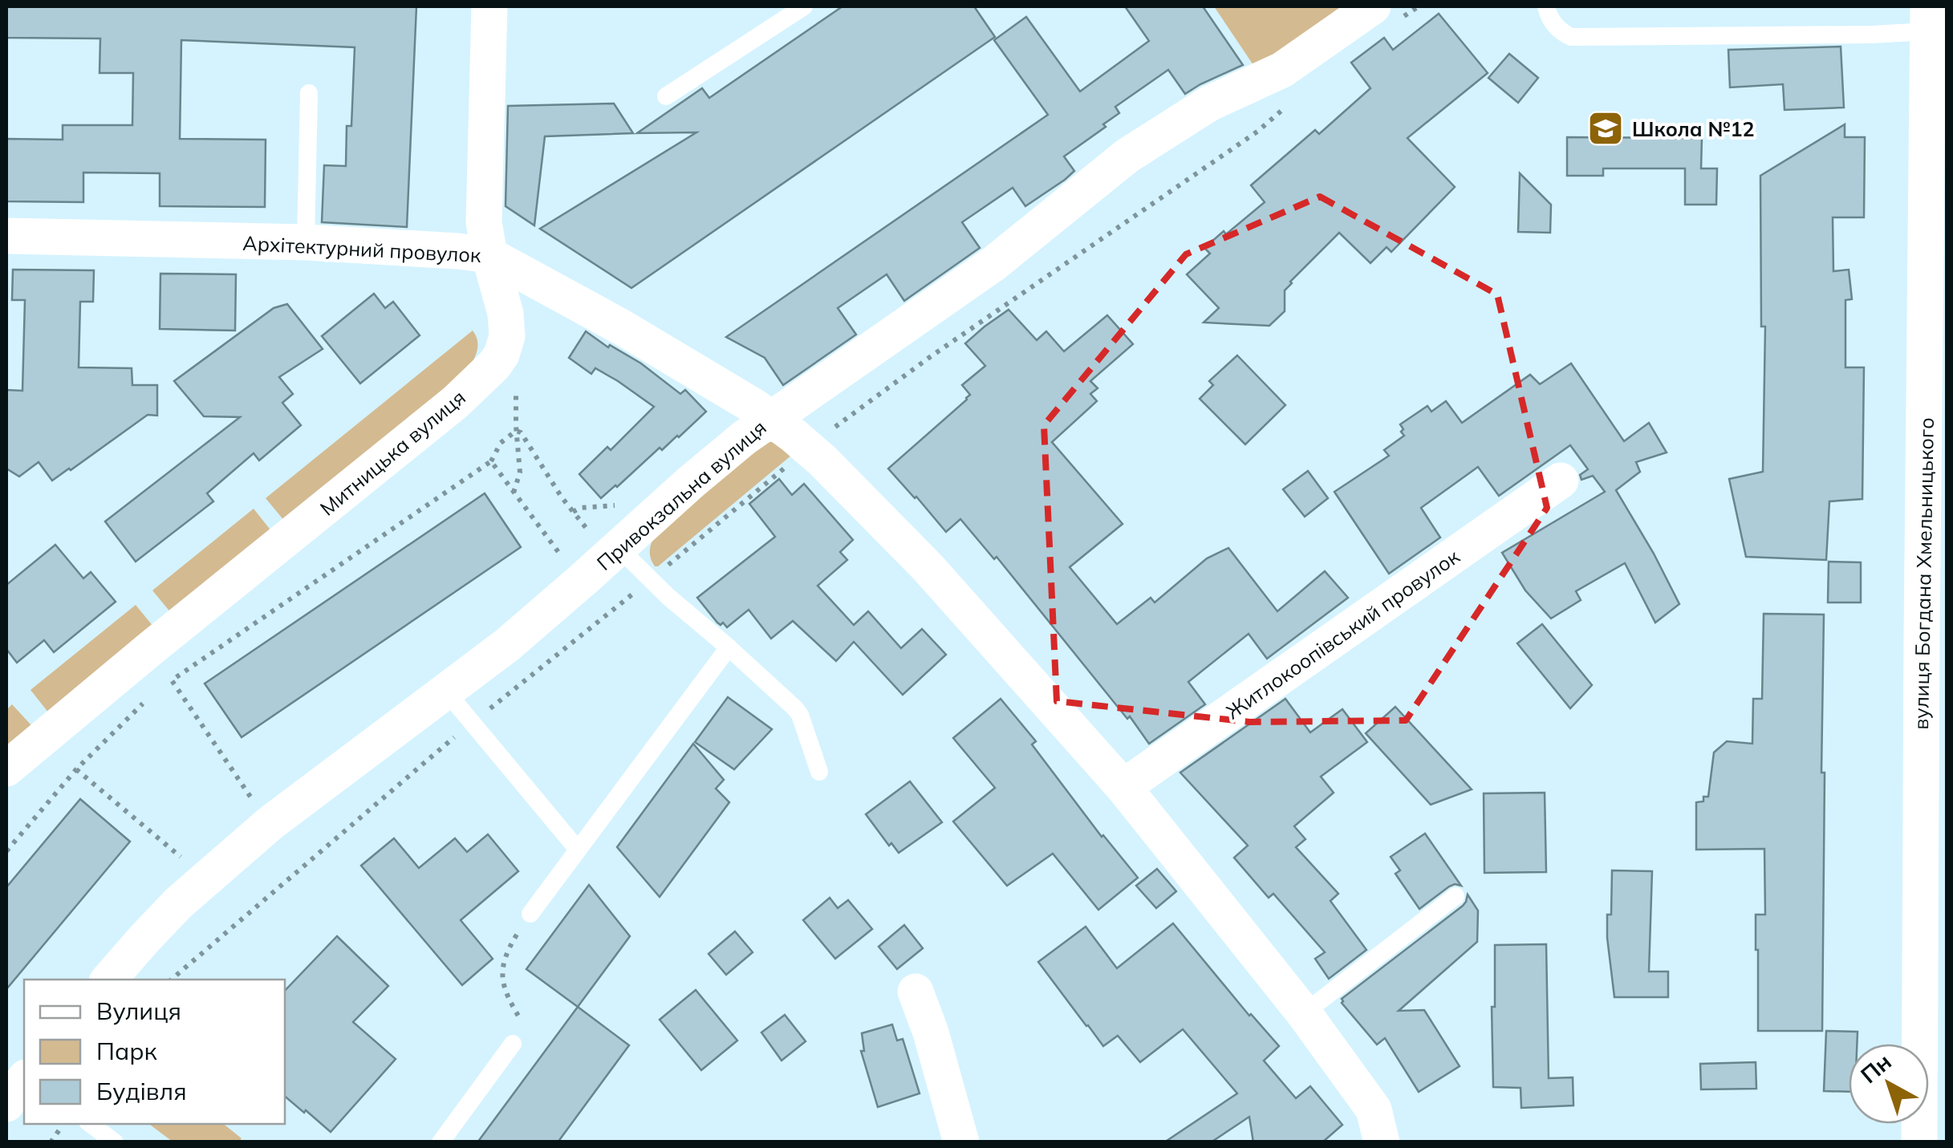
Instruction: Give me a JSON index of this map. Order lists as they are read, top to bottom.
{
  "streets": {
    "street": [
      "Архітектурний провулок",
      "Митницька вулиця",
      "Привокзальна вулиця",
      "вулиця Богдана Хмельницького",
      "Житлокоопівський провулок"
    ]
  },
  "crossings": [
    ["Архітектурний провулок", "Привокзальна вулиця"]
  ],
  "places": {
    "school or university": ["Школа №12"]
  },
  "legend": ["Вулиця", "Парк", "Будівля"],
  "north": "top left"
}
